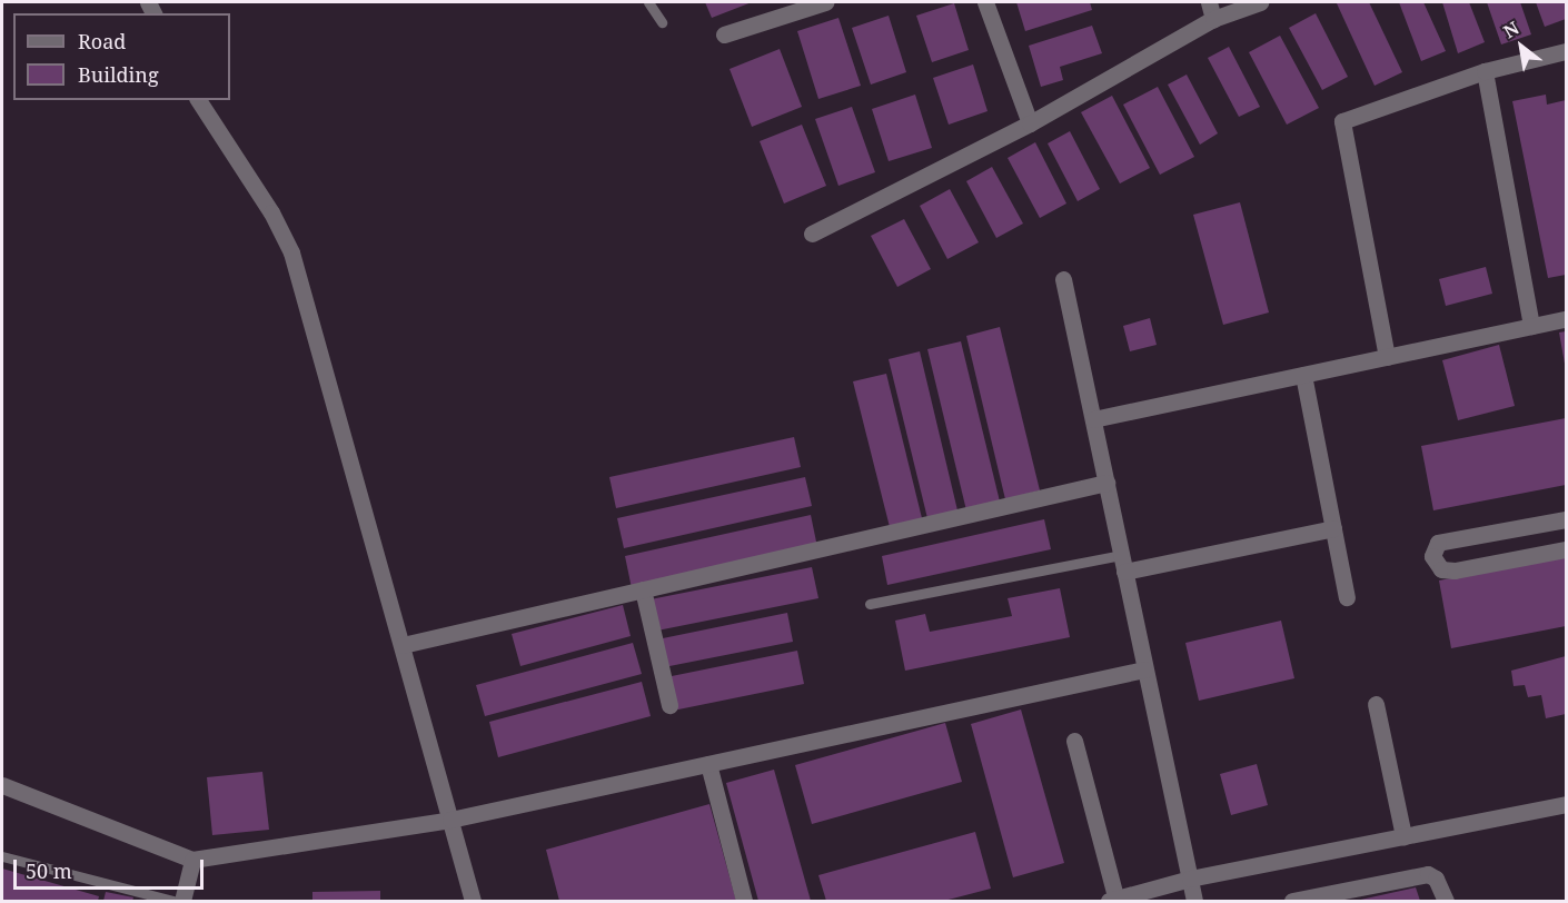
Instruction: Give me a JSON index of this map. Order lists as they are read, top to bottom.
{
  "legend": ["Road", "Building"],
  "scale_bar": "50 m",
  "north": "top left"
}
